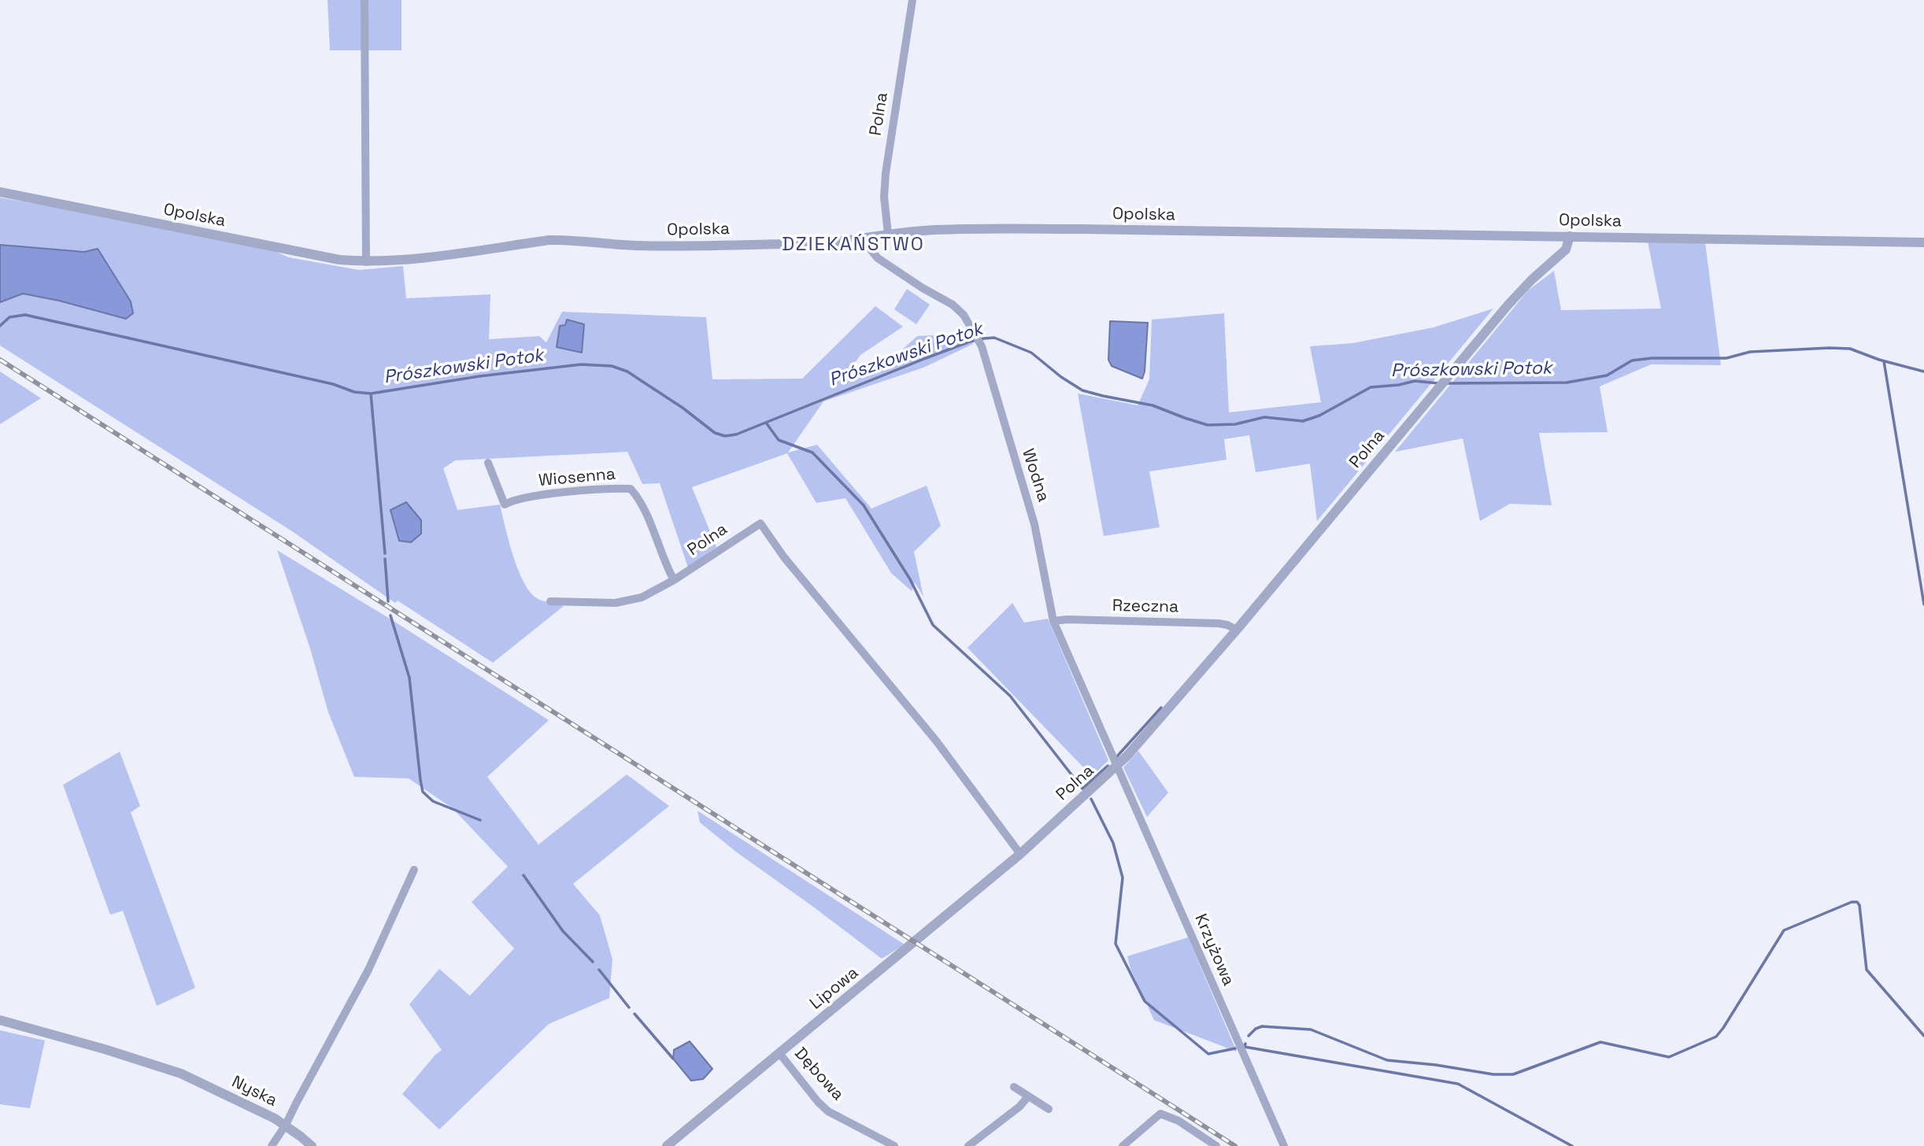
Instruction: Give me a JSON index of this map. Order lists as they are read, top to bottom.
{
  "streets": {
    "street": [
      "Polna",
      "Opolska",
      "Wodna",
      "Wiosenna",
      "Rzeczna",
      "Krzyżowa",
      "Lipowa",
      "Dębowa",
      "Nyska"
    ]
  },
  "crossings": [
    ["Polna", "Opolska"],
    ["Polna", "Wodna"],
    ["Polna", "Wiosenna"],
    ["Polna", "Rzeczna"],
    ["Polna", "Krzyżowa"],
    ["Polna", "Lipowa"],
    ["Opolska", "Wodna"],
    ["Wodna", "Rzeczna"],
    ["Wodna", "Krzyżowa"],
    ["Lipowa", "Dębowa"]
  ],
  "districts": ["DZIEKAŃSTWO"],
  "water": ["Prószkowski Potok"]
}
